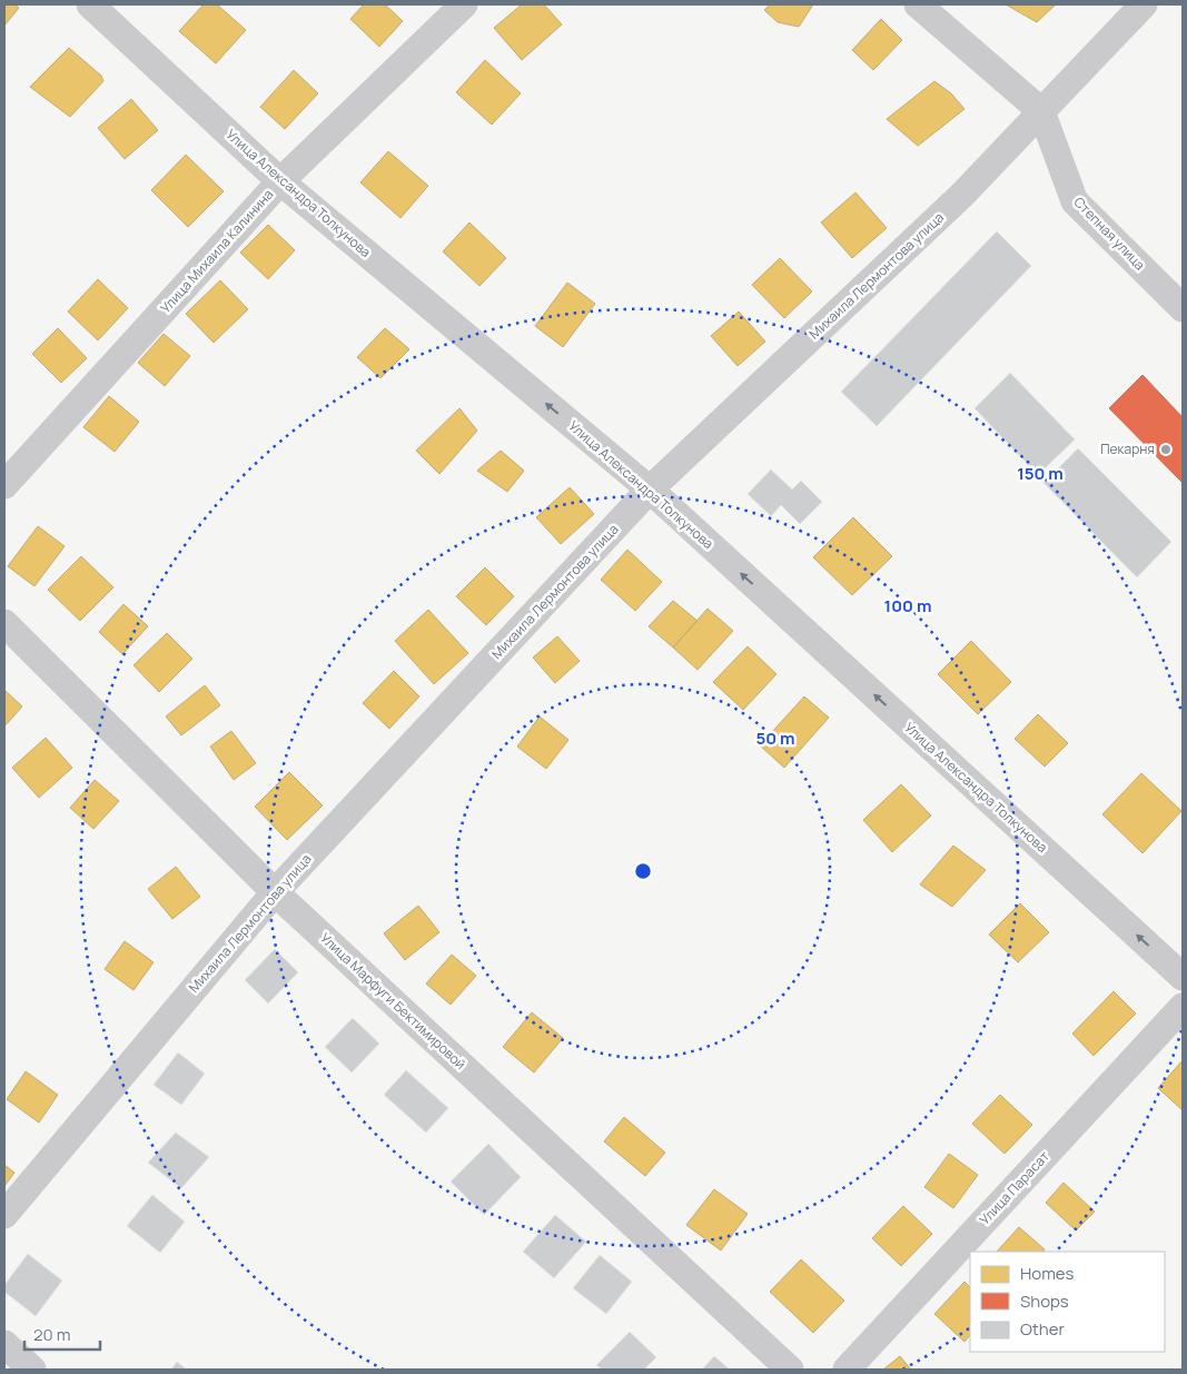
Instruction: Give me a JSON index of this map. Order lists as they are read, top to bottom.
{
  "streets": {
    "street": [
      "Улица Александра Толкунова",
      "Степная улица",
      "Улица Михаила Калинина",
      "Михаила Лермонтова улица",
      "Улица Марфуги Бектимировой",
      "Улица Парасат"
    ]
  },
  "crossings": [
    ["Улица Александра Толкунова", "Улица Михаила Калинина"],
    ["Улица Александра Толкунова", "Михаила Лермонтова улица"],
    ["Степная улица", "Михаила Лермонтова улица"],
    ["Михаила Лермонтова улица", "Улица Марфуги Бектимировой"]
  ],
  "one_way": ["Улица Александра Толкунова"],
  "places": ["Пекарня"],
  "legend": ["Homes", "Shops", "Other"],
  "scale_bar": "20 m",
  "rings": ["150 m", "100 m", "50 m"]
}
